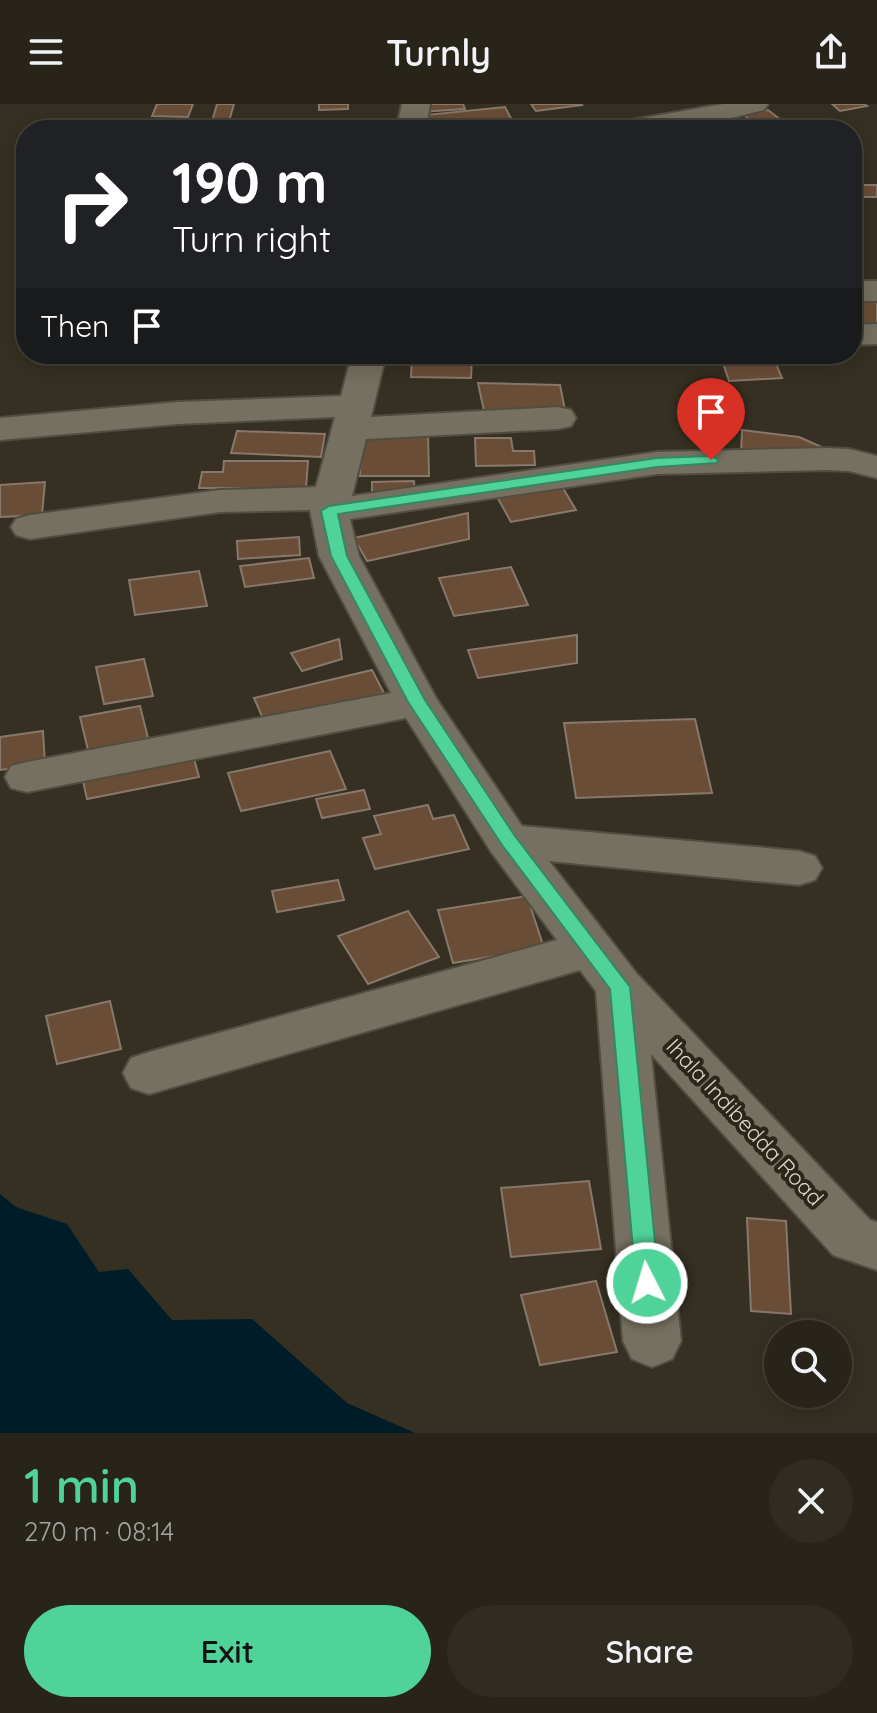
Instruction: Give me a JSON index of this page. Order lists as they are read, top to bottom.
{
  "streets": {
    "street": ["Ihala Indibedda Road"]
  },
  "page": {
    "header": "Turnly",
    "turn": ["190 m", "Turn right"],
    "then": "Then",
    "heading": ["1 min", "270 m · 08:14"],
    "buttons": ["Exit", "Share"]
  }
}
